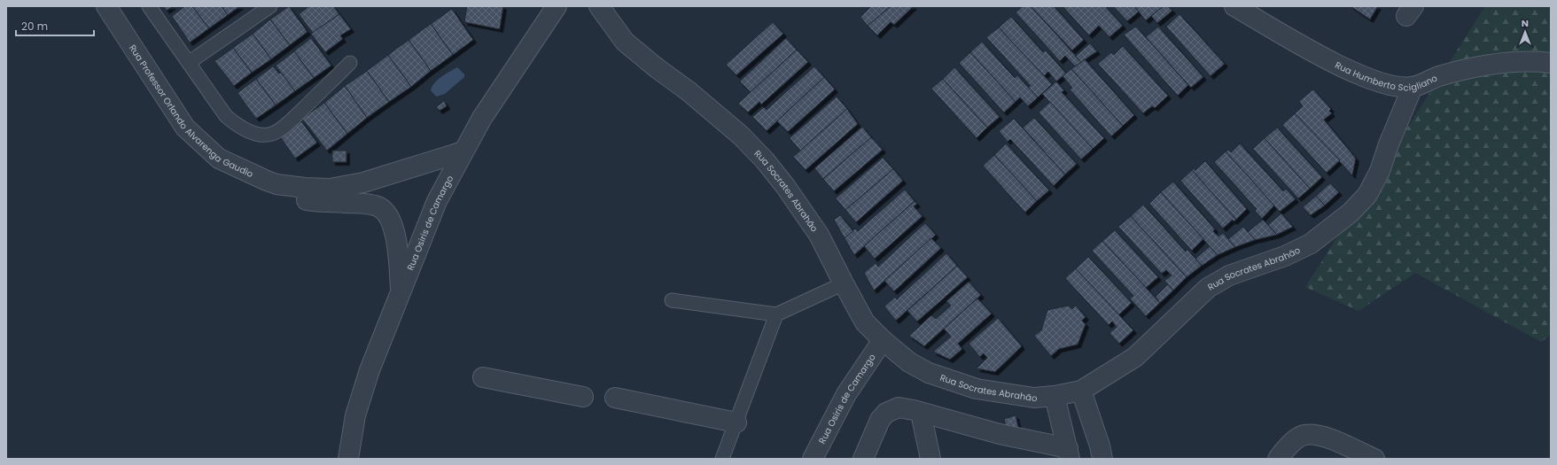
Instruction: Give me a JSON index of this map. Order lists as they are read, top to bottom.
{
  "streets": {
    "street": [
      "Rua Humberto Scigliano",
      "Rua Professor Orlando Alvarenga Gaudio",
      "Rua Socrates Abrahão",
      "Rua Osiris de Camargo"
    ]
  },
  "crossings": [
    ["Rua Humberto Scigliano", "Rua Socrates Abrahão"],
    ["Rua Professor Orlando Alvarenga Gaudio", "Rua Osiris de Camargo"],
    ["Rua Socrates Abrahão", "Rua Osiris de Camargo"]
  ],
  "scale_bar": "20 m",
  "north": "top"
}
